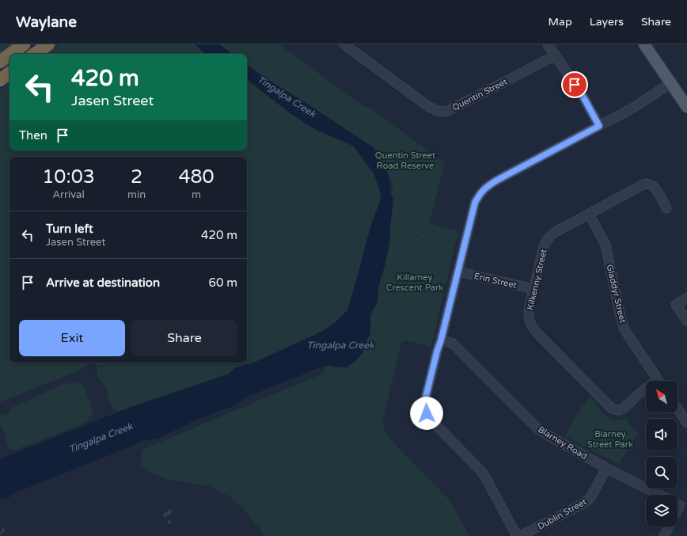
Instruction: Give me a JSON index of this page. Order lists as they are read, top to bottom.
{
  "streets": {
    "street": [
      "Quentin Street",
      "Kilkenny Street",
      "Erin Street",
      "Gladdyr Street",
      "Blarney Road",
      "Dublin Street"
    ]
  },
  "crossings": [
    ["Kilkenny Street", "Erin Street"],
    ["Kilkenny Street", "Gladdyr Street"],
    ["Blarney Road", "Dublin Street"]
  ],
  "water": ["Tingalpa Creek"],
  "parks": ["Quentin Street Road Reserve", "Killarney Crescent Park", "Blarney Street Park"],
  "north": "top left",
  "page": {
    "header": "Waylane",
    "nav": ["Map", "Layers", "Share"],
    "turn": ["420 m", "Jasen Street"],
    "then": "Then",
    "eta": [
      "10:03",
      "Arrival",
      "2",
      "min",
      "480",
      "m"
    ],
    "list": [
      {
        "name": "Turn left",
        "note": "Jasen Street",
        "value": "420 m"
      },
      {
        "name": "Arrive at destination",
        "value": "60 m"
      }
    ],
    "buttons": ["Exit", "Share"]
  }
}
